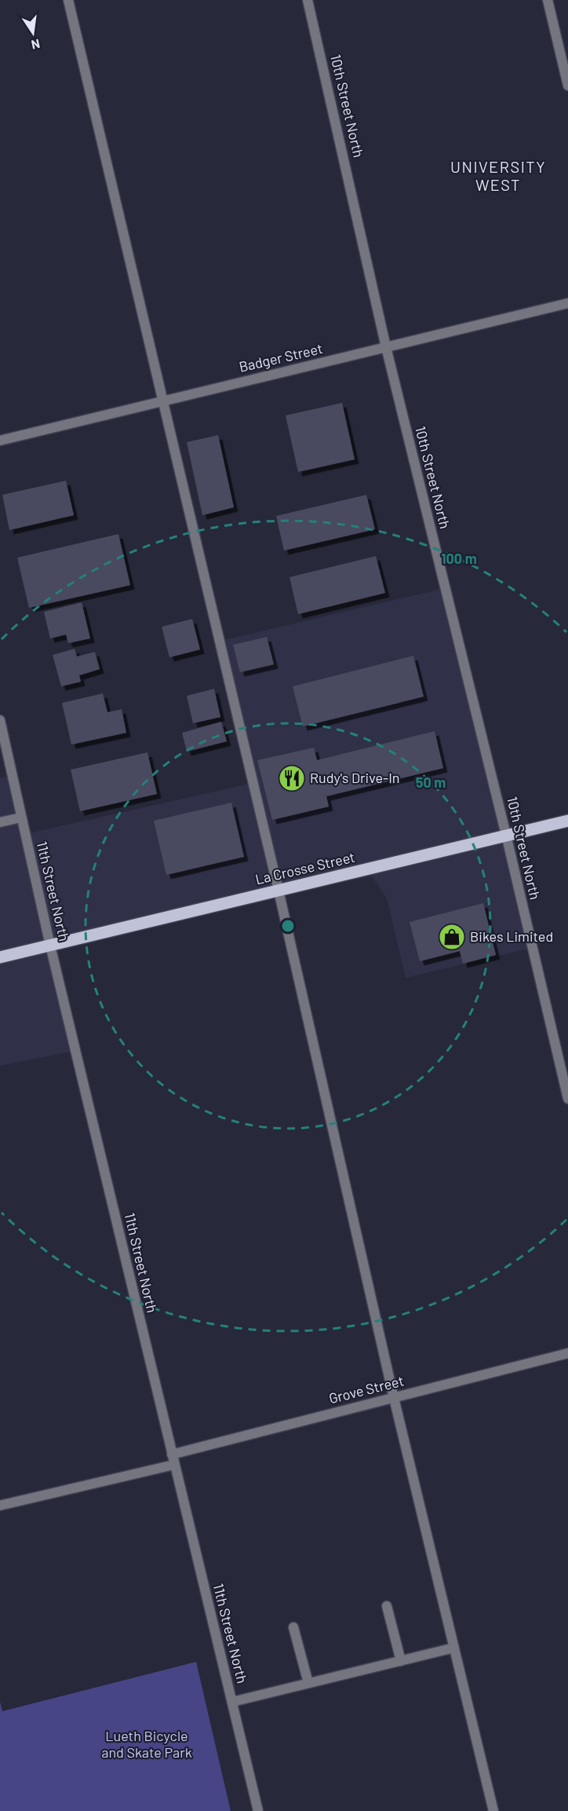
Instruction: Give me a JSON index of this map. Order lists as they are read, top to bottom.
{
  "streets": {
    "main road": ["La Crosse Street"],
    "street": [
      "10th Street North",
      "Badger Street",
      "11th Street North",
      "Grove Street"
    ]
  },
  "crossings": [
    ["10th Street North", "Badger Street"],
    ["10th Street North", "La Crosse Street"],
    ["La Crosse Street", "11th Street North"],
    ["11th Street North", "Grove Street"]
  ],
  "districts": ["UNIVERSITY WEST"],
  "parks": ["Lueth Bicycle and Skate Park"],
  "places": {
    "restaurant": ["Rudy's Drive-In"],
    "shop": ["Bikes Limited"]
  },
  "north": "bottom",
  "rings": ["100 m", "50 m"]
}
